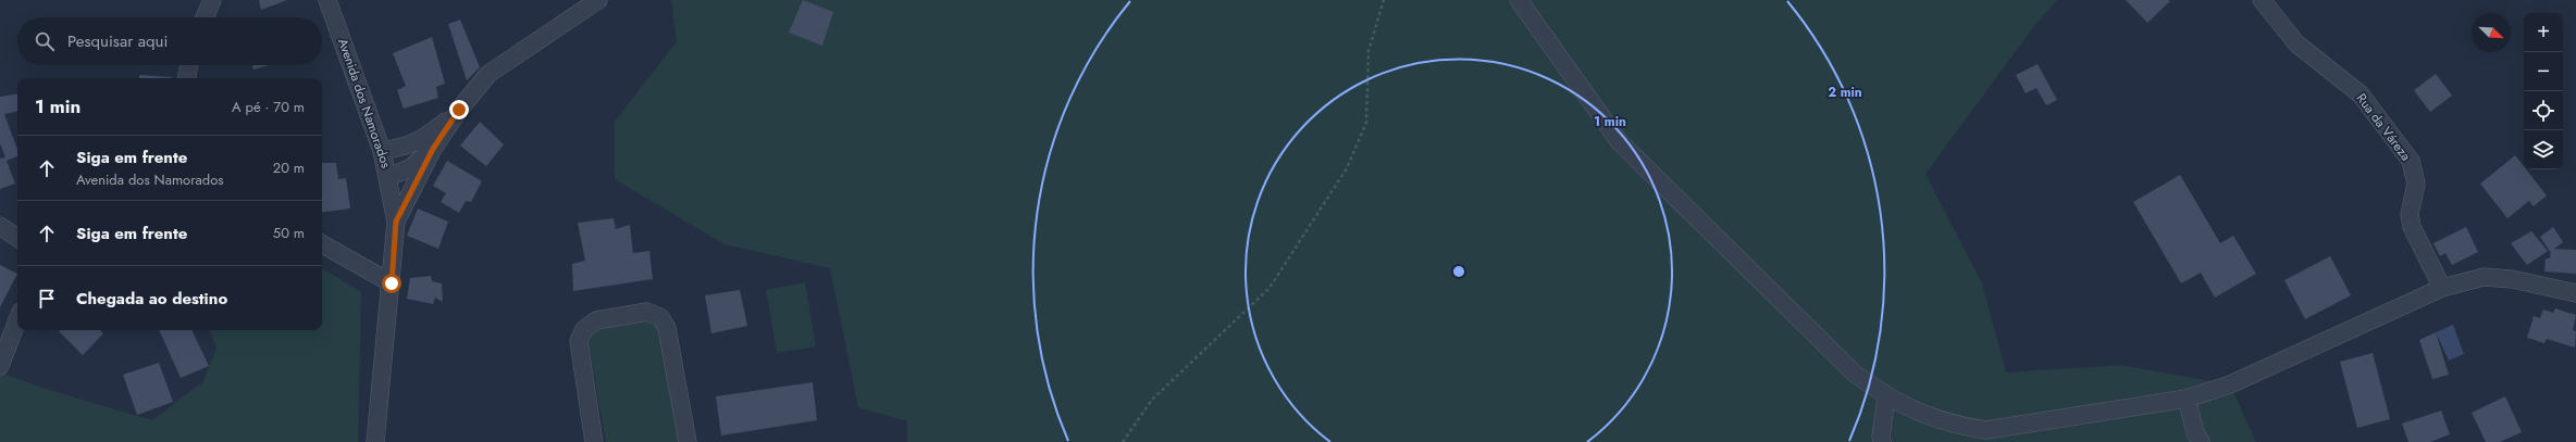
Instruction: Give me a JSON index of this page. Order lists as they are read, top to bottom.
{
  "streets": {
    "street": ["Avenida dos Namorados", "Rua da Váreza"]
  },
  "north": "bottom right",
  "page": {
    "map_buttons": ["+", "−"],
    "search": "Pesquisar aqui",
    "heading": ["1 min", "A pé · 70 m"],
    "list": [
      ["Siga em frente", "Avenida dos Namorados", "20 m"],
      ["Siga em frente", "50 m"],
      "Chegada ao destino"
    ]
  },
  "rings": ["2 min", "1 min"]
}
